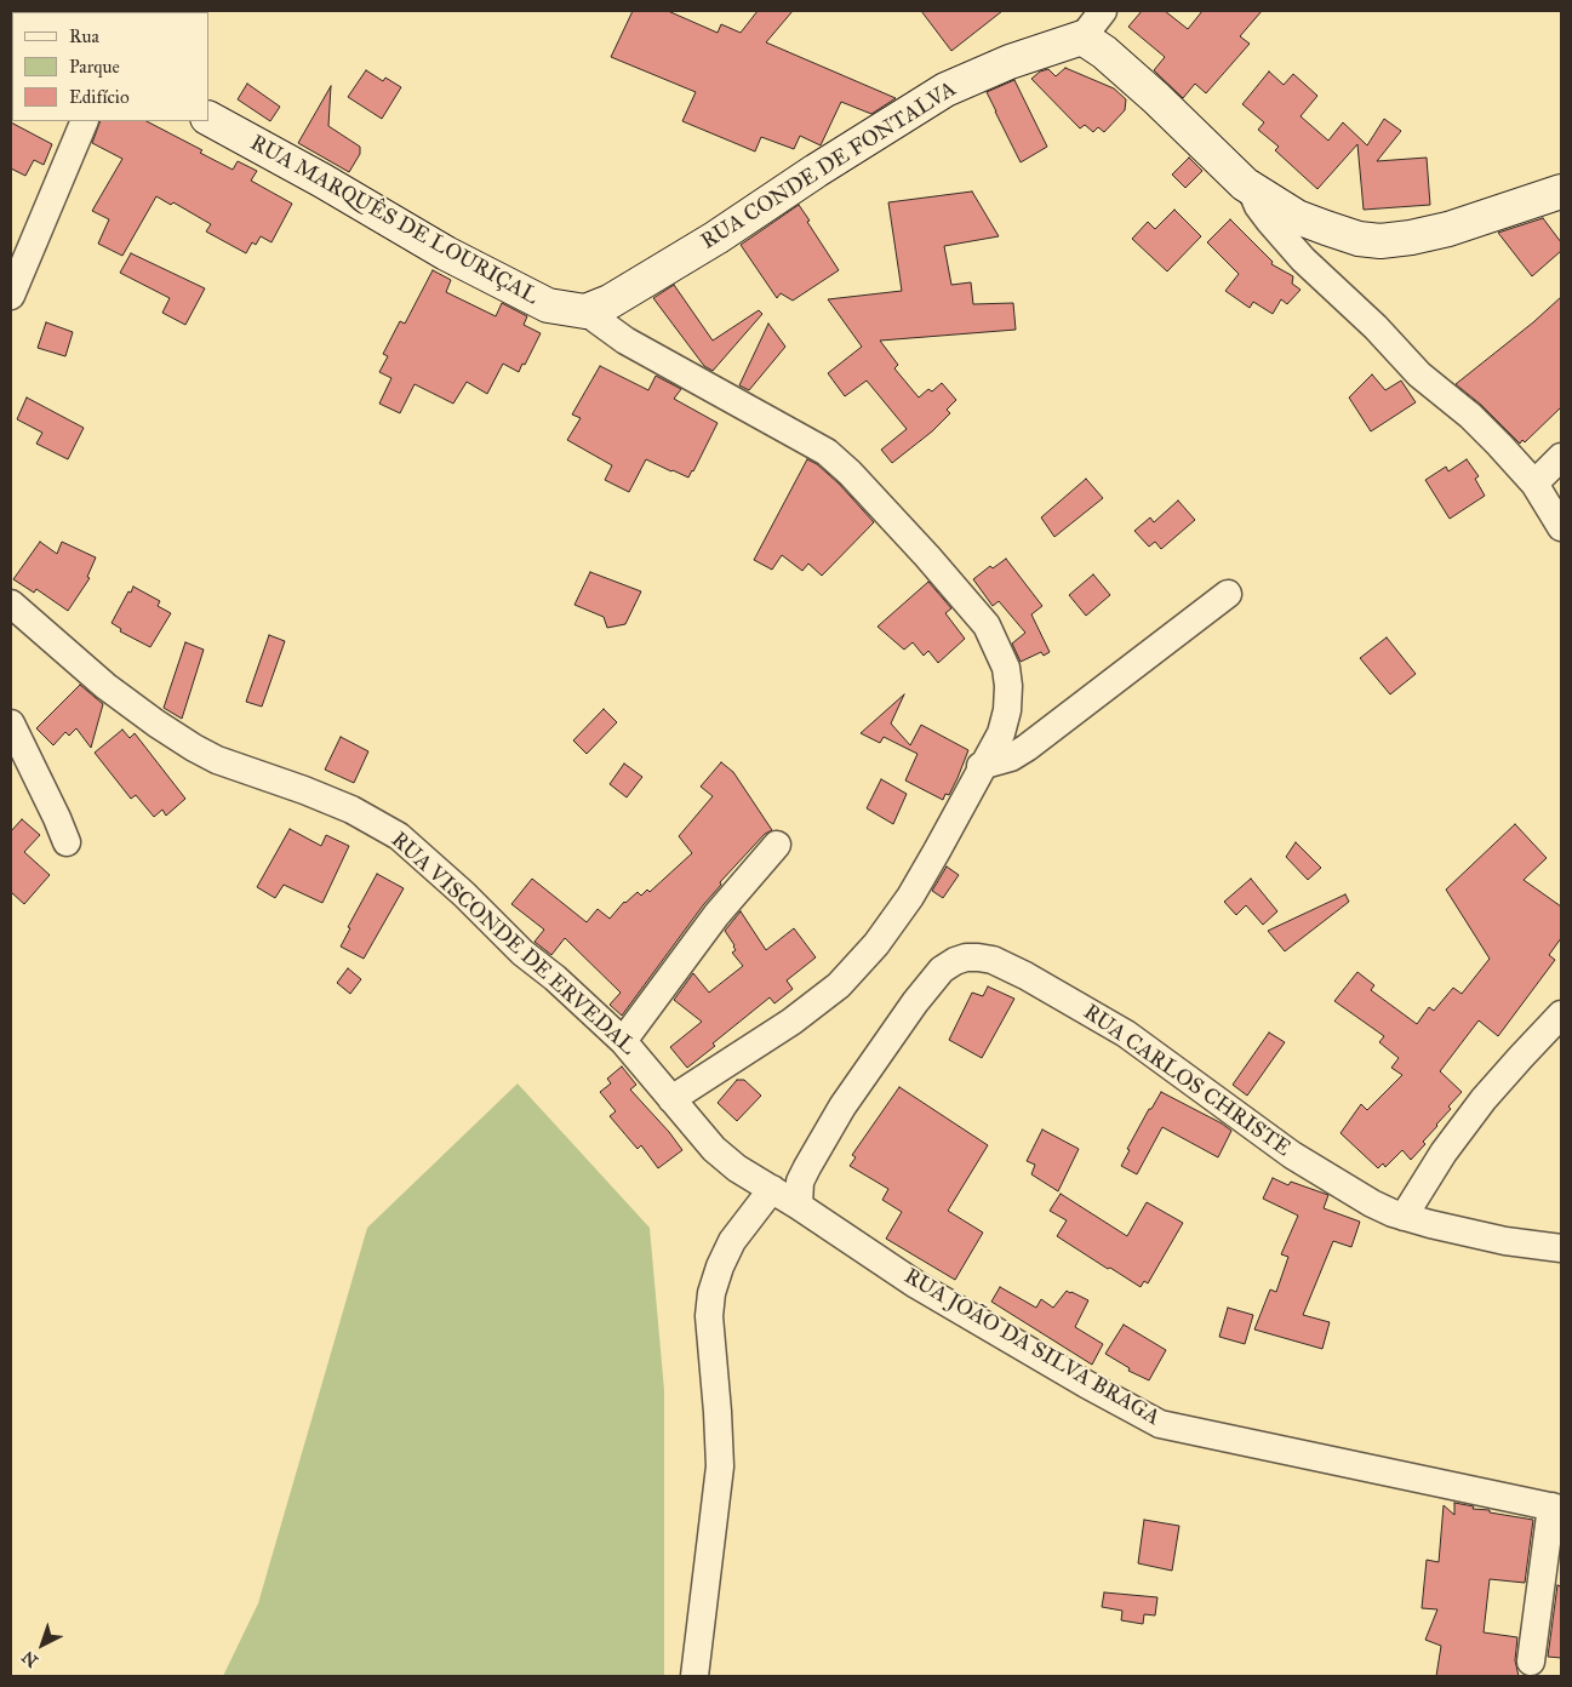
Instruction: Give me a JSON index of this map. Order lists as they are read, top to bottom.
{
  "streets": {
    "main road": ["RUA CONDE DE FONTALVA", "RUA MARQUÊS DE LOURIÇAL"],
    "street": ["RUA VISCONDE DE ERVEDAL", "RUA CARLOS CHRISTE", "RUA JOÃO DA SILVA BRAGA"]
  },
  "crossings": [
    ["RUA CONDE DE FONTALVA", "RUA MARQUÊS DE LOURIÇAL"],
    ["RUA VISCONDE DE ERVEDAL", "RUA JOÃO DA SILVA BRAGA"],
    ["RUA CARLOS CHRISTE", "RUA JOÃO DA SILVA BRAGA"]
  ],
  "legend": ["Rua", "Parque", "Edifício"],
  "north": "bottom left"
}
